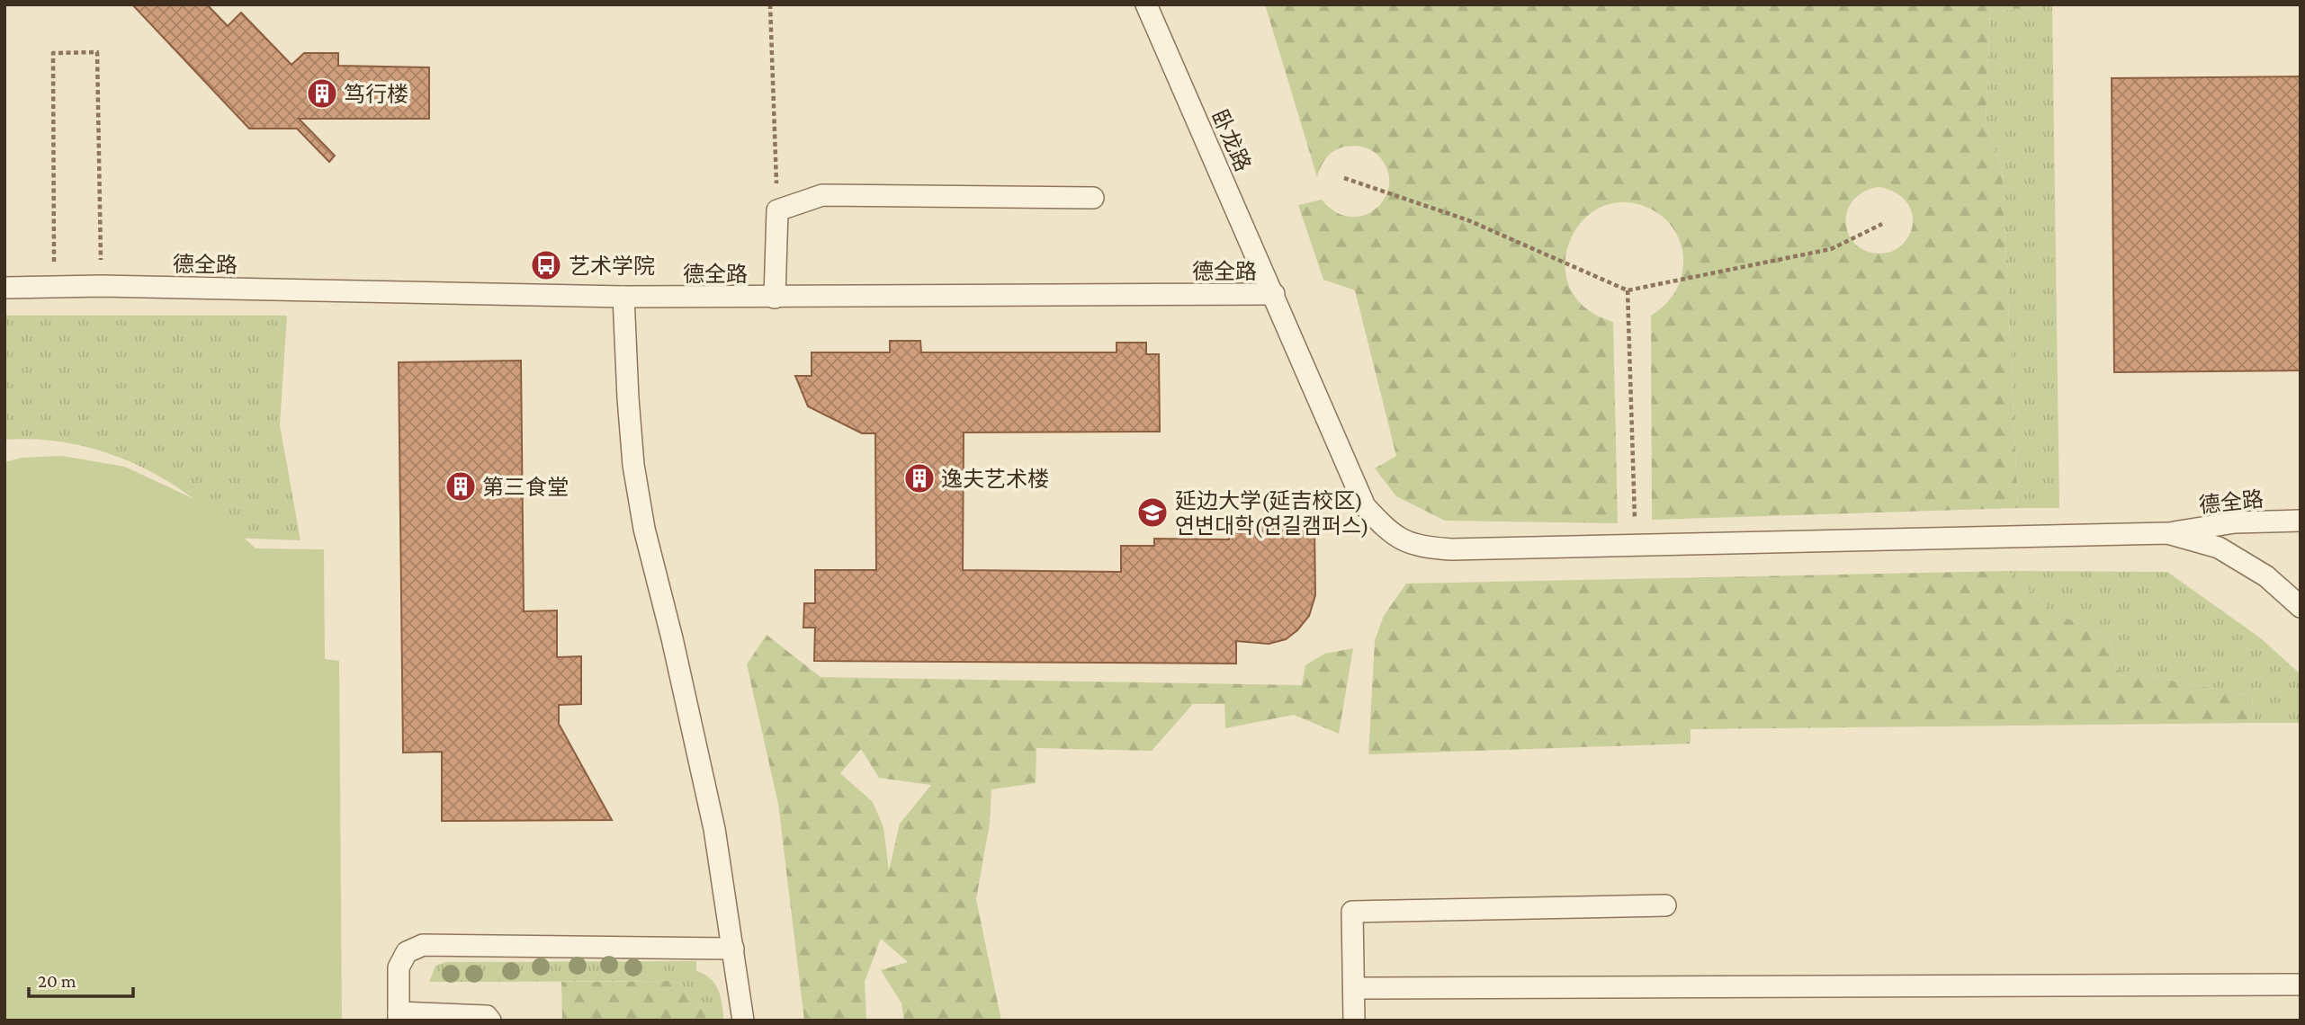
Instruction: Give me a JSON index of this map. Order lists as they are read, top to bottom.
{
  "streets": {
    "lane": ["卧龙路", "德全路"]
  },
  "crossings": [
    ["卧龙路", "德全路"]
  ],
  "places": {
    "building": ["笃行楼", "逸夫艺术楼", "第三食堂"],
    "bus stop": ["艺术学院"],
    "school or university": ["延边大学(延吉校区) 연변대학(연길캠퍼스)"]
  },
  "scale_bar": "20 m"
}
